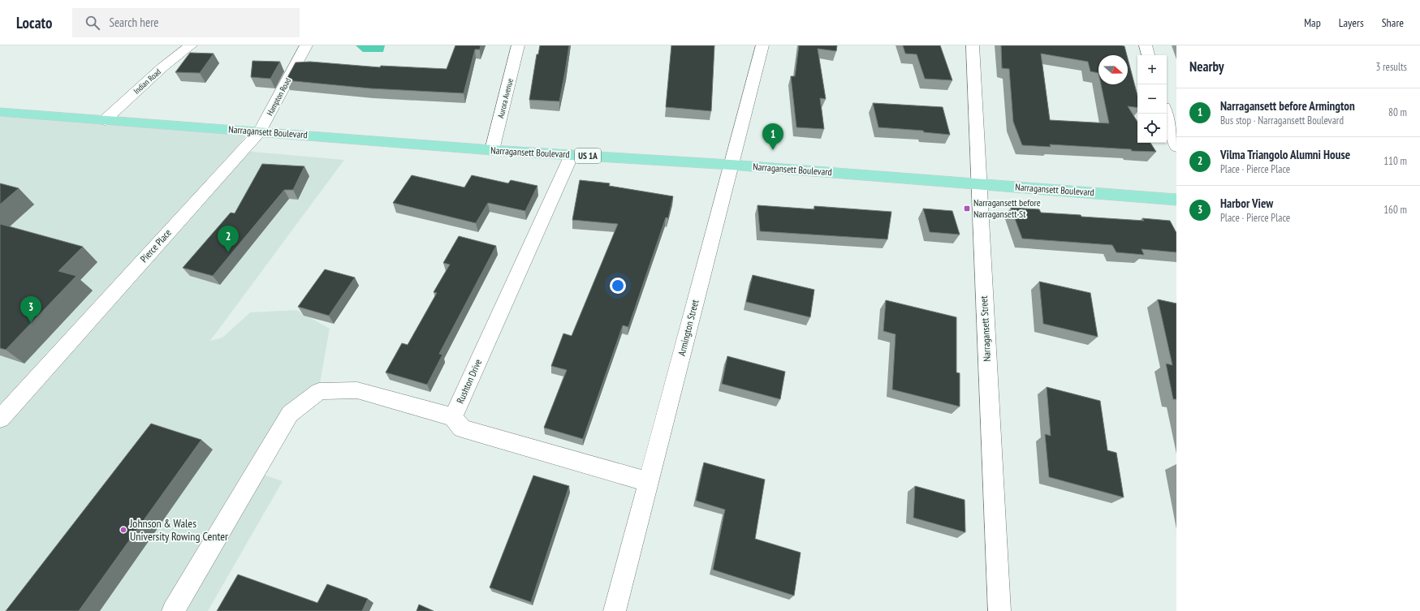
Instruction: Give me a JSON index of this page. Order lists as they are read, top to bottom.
{
  "streets": {
    "main road": ["Narragansett Boulevard", "US 1A"],
    "street": [
      "Indian Road",
      "Hampton Road",
      "Aurora Avenue",
      "Pierce Place",
      "Armington Street",
      "Narragansett Street",
      "Rushton Drive"
    ]
  },
  "crossings": [
    ["Indian Road", "Narragansett Boulevard"],
    ["Hampton Road", "Narragansett Boulevard"],
    ["Hampton Road", "Pierce Place"],
    ["Aurora Avenue", "Narragansett Boulevard"],
    ["Narragansett Boulevard", "Pierce Place"],
    ["Narragansett Boulevard", "Armington Street"],
    ["Narragansett Boulevard", "Narragansett Street"],
    ["Narragansett Boulevard", "Rushton Drive"]
  ],
  "places": {
    "transit": ["Narragansett before Narragansett St"],
    "other": ["Johnson & Wales University Rowing Center"]
  },
  "north": "right",
  "page": {
    "header": "Locato",
    "search": "Search here",
    "nav": ["Map", "Layers", "Share"],
    "heading": ["Nearby", "3 results"],
    "map_buttons": ["+", "−"],
    "list": [
      {
        "mark": "1",
        "name": "Narragansett before Armington",
        "note": "Bus stop · Narragansett Boulevard",
        "value": "80 m"
      },
      {
        "mark": "2",
        "name": "Vilma Triangolo Alumni House",
        "note": "Place · Pierce Place",
        "value": "110 m"
      },
      {
        "mark": "3",
        "name": "Harbor View",
        "note": "Place · Pierce Place",
        "value": "160 m"
      }
    ],
    "pins": ["1", "2", "3"]
  }
}
